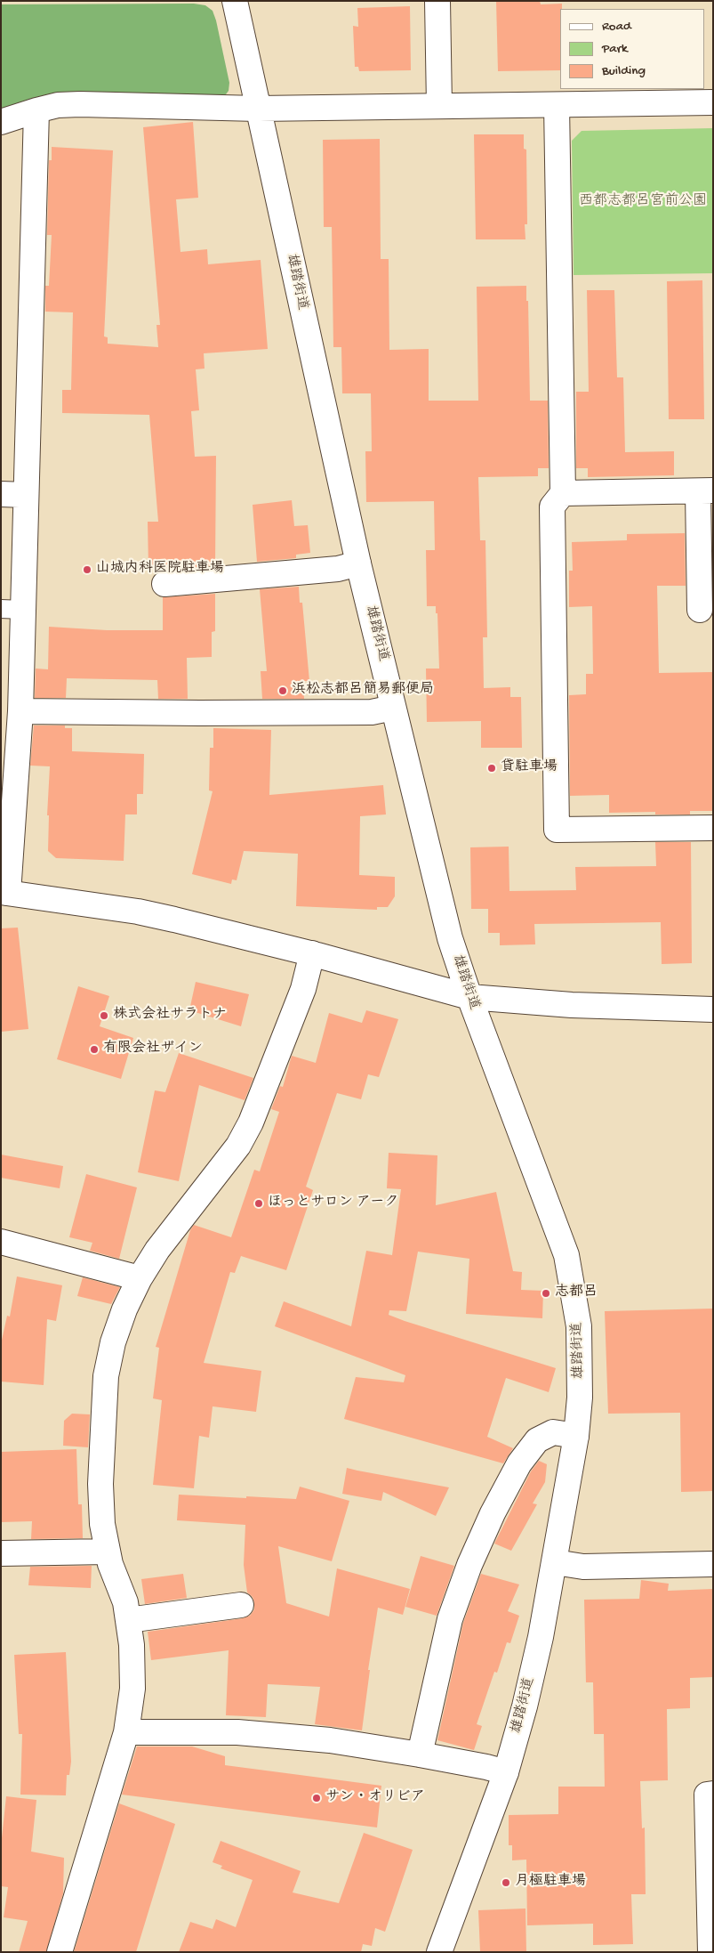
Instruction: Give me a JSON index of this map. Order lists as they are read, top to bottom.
{
  "streets": {
    "street": ["雄踏街道"]
  },
  "parks": ["西都志都呂宮前公園"],
  "places": [
    "山城内科医院駐車場",
    "浜松志都呂簡易郵便局",
    "貸駐車場",
    "株式会社サラトナ",
    "有限会社ザイン",
    "ほっとサロン アーク",
    "志都呂",
    "サン・オリビア",
    "月極駐車場"
  ],
  "legend": ["Road", "Park", "Building"]
}
